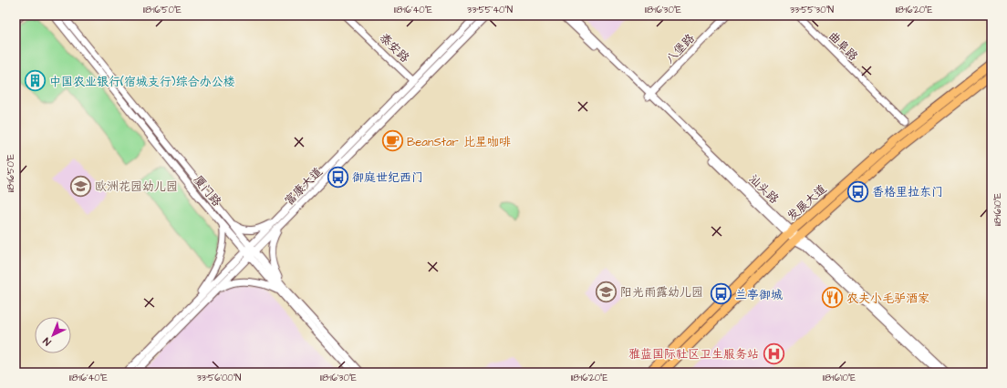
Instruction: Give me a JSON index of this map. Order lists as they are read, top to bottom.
{
  "streets": {
    "main road": ["发展大道"],
    "street": [
      "曲阜路",
      "泰安路",
      "八堡路",
      "富康大道",
      "汕头路",
      "厦门路"
    ]
  },
  "crossings": [
    ["泰安路", "富康大道"],
    ["八堡路", "汕头路"],
    ["富康大道", "厦门路"],
    ["汕头路", "发展大道"]
  ],
  "places": {
    "building": ["中国农业银行(宿城支行)综合办公楼"],
    "cafe": ["BeanStar 比星咖啡"],
    "bus stop": ["御庭世纪西门", "香格里拉东门", "兰亭御城"],
    "school or university": ["欧洲花园幼儿园", "阳光雨露幼儿园"],
    "restaurant": ["农夫小毛驴酒家"],
    "hospital": ["雅蓝国际社区卫生服务站"]
  },
  "north": "bottom left",
  "coordinates": [
    "118°16'50\"E",
    "118°16'40\"E",
    "33°55'40\"N",
    "118°16'30\"E",
    "33°55'30\"N",
    "118°16'20\"E",
    "118°16'10\"E",
    "33°56'00\"N"
  ]
}
